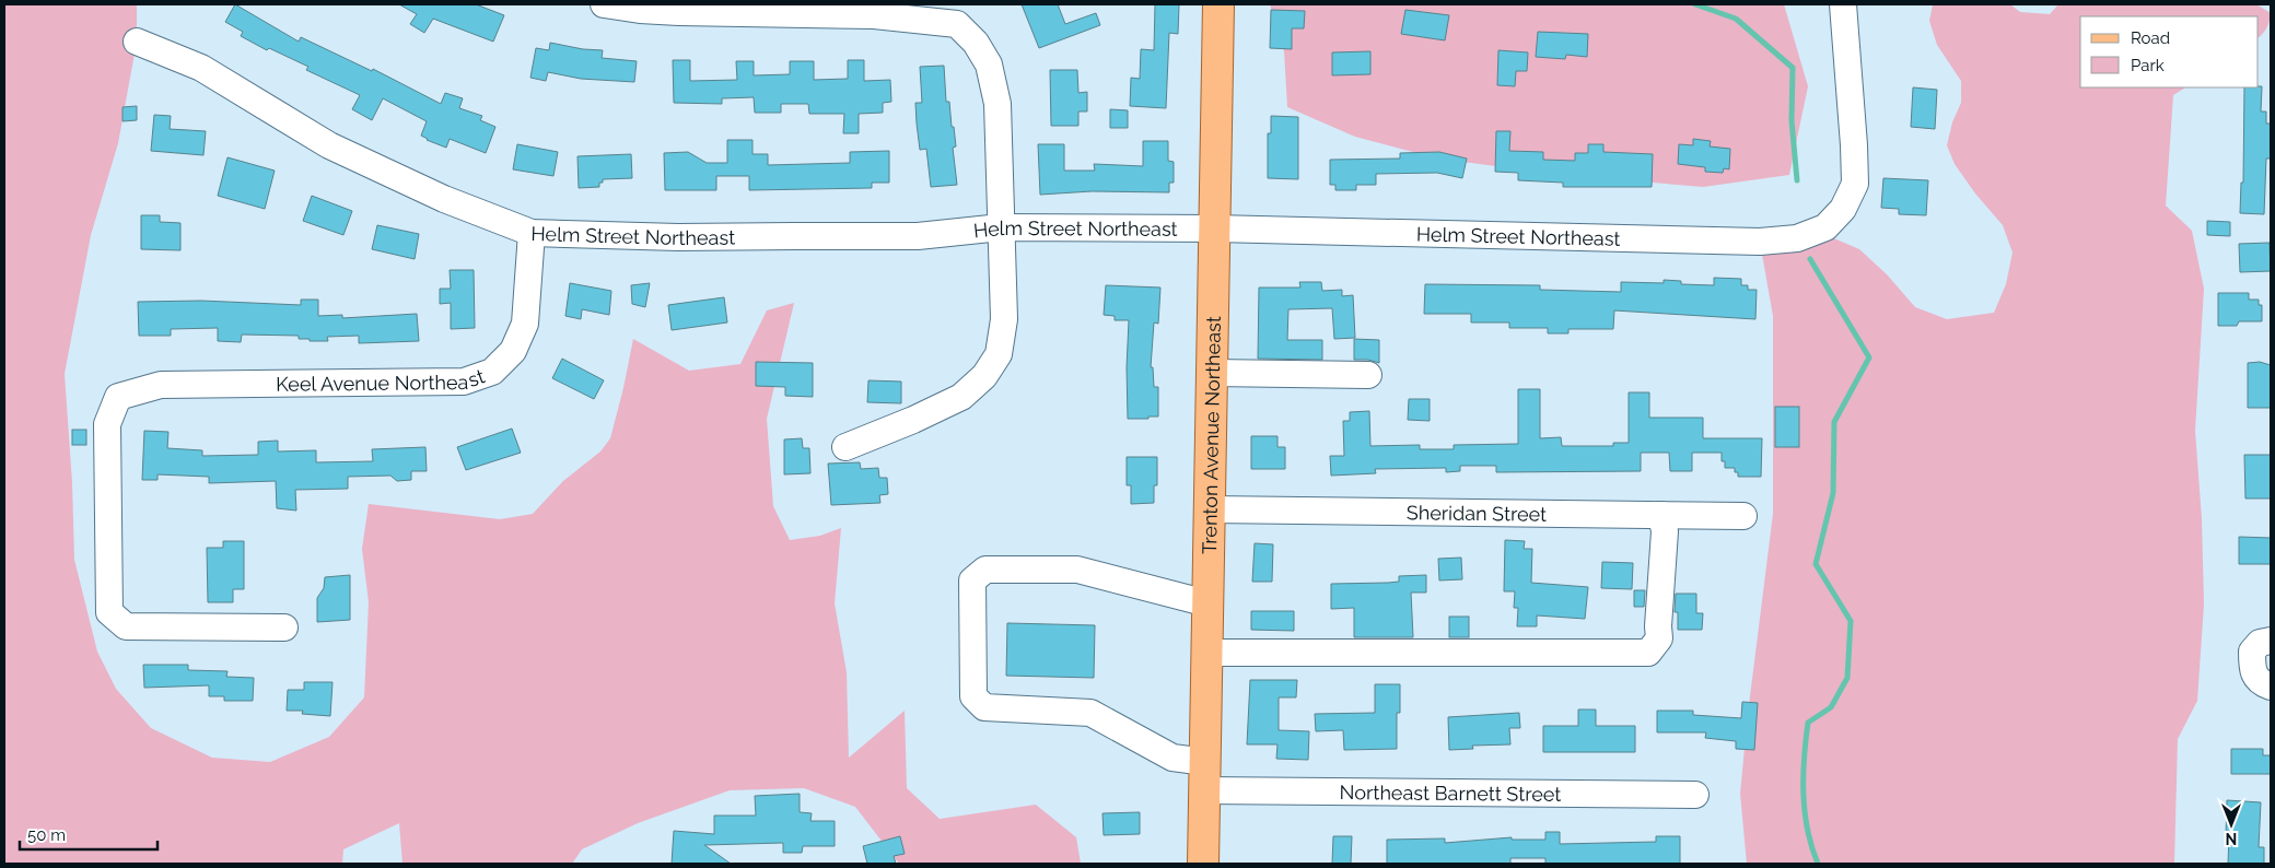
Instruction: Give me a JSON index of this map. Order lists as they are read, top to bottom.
{
  "streets": {
    "main road": ["Trenton Avenue Northeast"],
    "street": [
      "Helm Street Northeast",
      "Keel Avenue Northeast",
      "Sheridan Street",
      "Northeast Barnett Street"
    ]
  },
  "crossings": [
    ["Helm Street Northeast", "Keel Avenue Northeast"],
    ["Helm Street Northeast", "Trenton Avenue Northeast"],
    ["Trenton Avenue Northeast", "Sheridan Street"],
    ["Trenton Avenue Northeast", "Northeast Barnett Street"]
  ],
  "legend": ["Road", "Park"],
  "scale_bar": "50 m",
  "north": "bottom"
}
